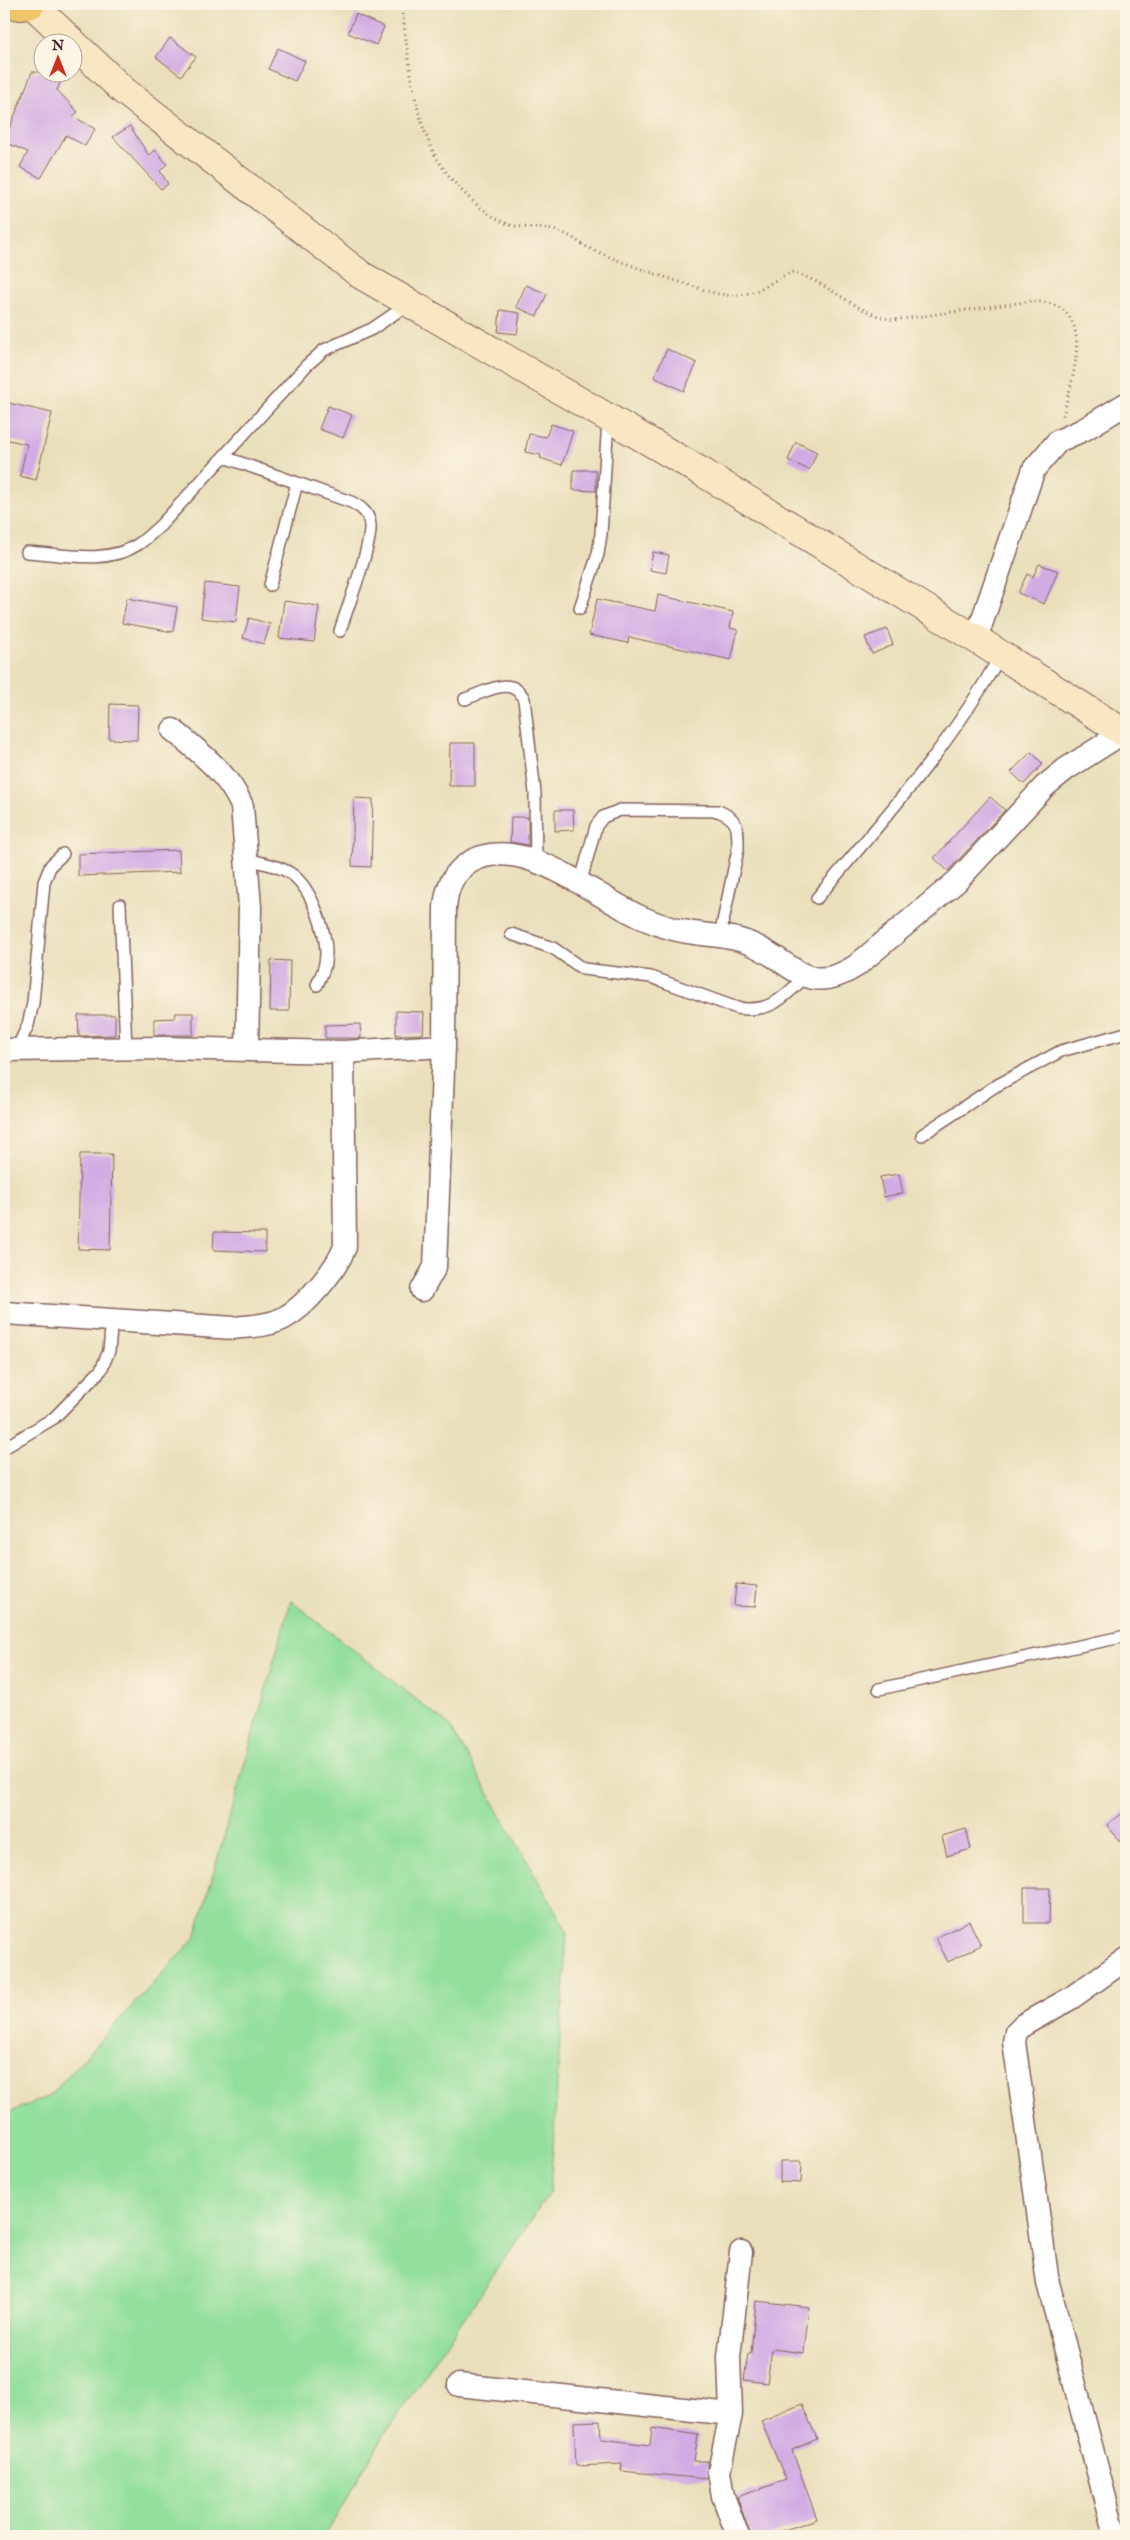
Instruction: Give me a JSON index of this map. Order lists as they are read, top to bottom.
{
  "north": "top"
}
